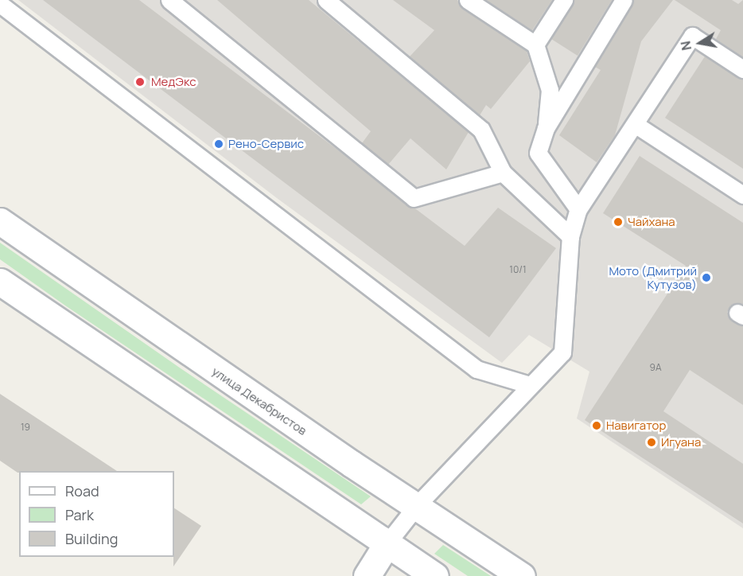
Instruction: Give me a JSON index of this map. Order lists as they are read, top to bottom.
{
  "streets": {
    "street": ["улица Декабристов"]
  },
  "places": [
    "МедЭкс",
    "Рено-Сервис",
    "Чайхана",
    "Мото (Дмитрий Кутузов)",
    "Навигатор",
    "Игуана"
  ],
  "house_numbers": ["10/1", "9А", "19"],
  "legend": ["Road", "Park", "Building"],
  "north": "left"
}
